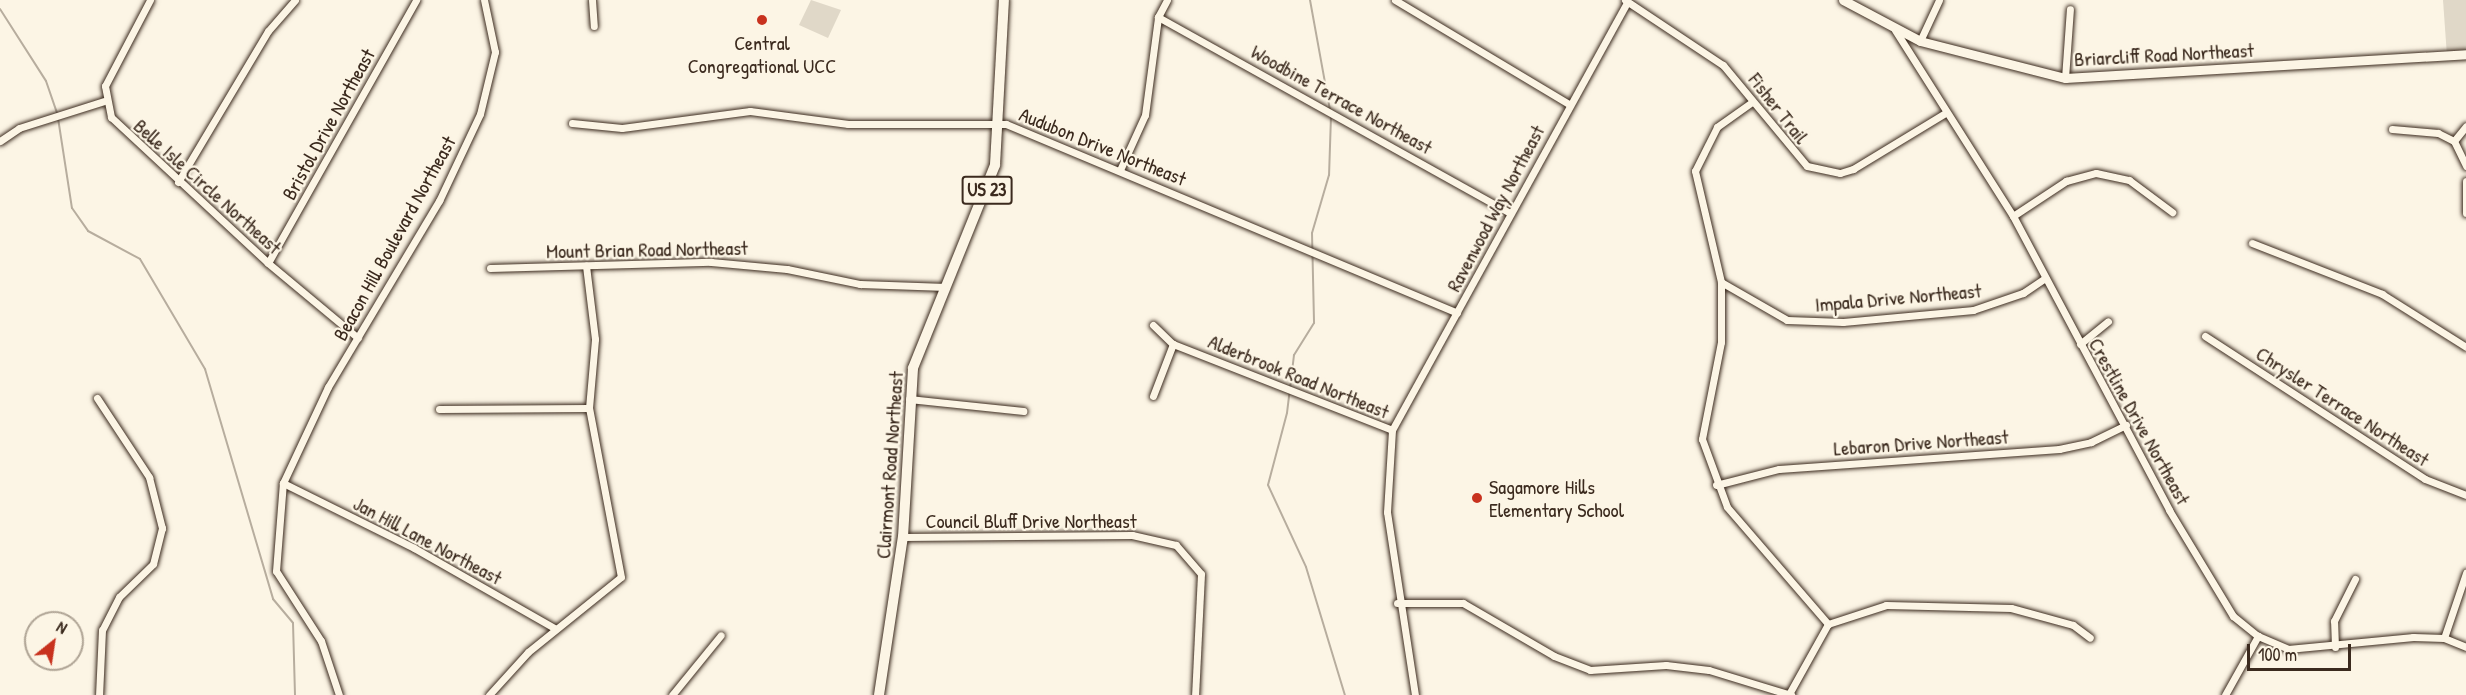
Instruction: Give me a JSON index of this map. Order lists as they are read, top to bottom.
{
  "streets": {
    "main road": ["Briarcliff Road Northeast", "US 23", "Clairmont Road Northeast"],
    "street": [
      "Woodbine Terrace Northeast",
      "Fisher Trail",
      "Bristol Drive Northeast",
      "Audubon Drive Northeast",
      "Belle Isle Circle Northeast",
      "Ravenwood Way Northeast",
      "Beacon Hill Boulevard Northeast",
      "Mount Brian Road Northeast",
      "Impala Drive Northeast",
      "Alderbrook Road Northeast",
      "Chrysler Terrace Northeast",
      "Crestline Drive Northeast",
      "Lebaron Drive Northeast",
      "Council Bluff Drive Northeast",
      "Jan Hill Lane Northeast"
    ]
  },
  "crossings": [
    ["Briarcliff Road Northeast", "Crestline Drive Northeast"],
    ["Woodbine Terrace Northeast", "Ravenwood Way Northeast"],
    ["Fisher Trail", "Ravenwood Way Northeast"],
    ["Fisher Trail", "Crestline Drive Northeast"],
    ["Bristol Drive Northeast", "Belle Isle Circle Northeast"],
    ["Audubon Drive Northeast", "Ravenwood Way Northeast"],
    ["Audubon Drive Northeast", "Clairmont Road Northeast"],
    ["Belle Isle Circle Northeast", "Beacon Hill Boulevard Northeast"],
    ["Ravenwood Way Northeast", "Alderbrook Road Northeast"],
    ["Beacon Hill Boulevard Northeast", "Jan Hill Lane Northeast"],
    ["Mount Brian Road Northeast", "Clairmont Road Northeast"],
    ["Impala Drive Northeast", "Crestline Drive Northeast"],
    ["Crestline Drive Northeast", "Lebaron Drive Northeast"],
    ["Clairmont Road Northeast", "Council Bluff Drive Northeast"]
  ],
  "places": ["Central Congregational UCC", "Sagamore Hills Elementary School"],
  "scale_bar": "100 m",
  "north": "top right"
}
